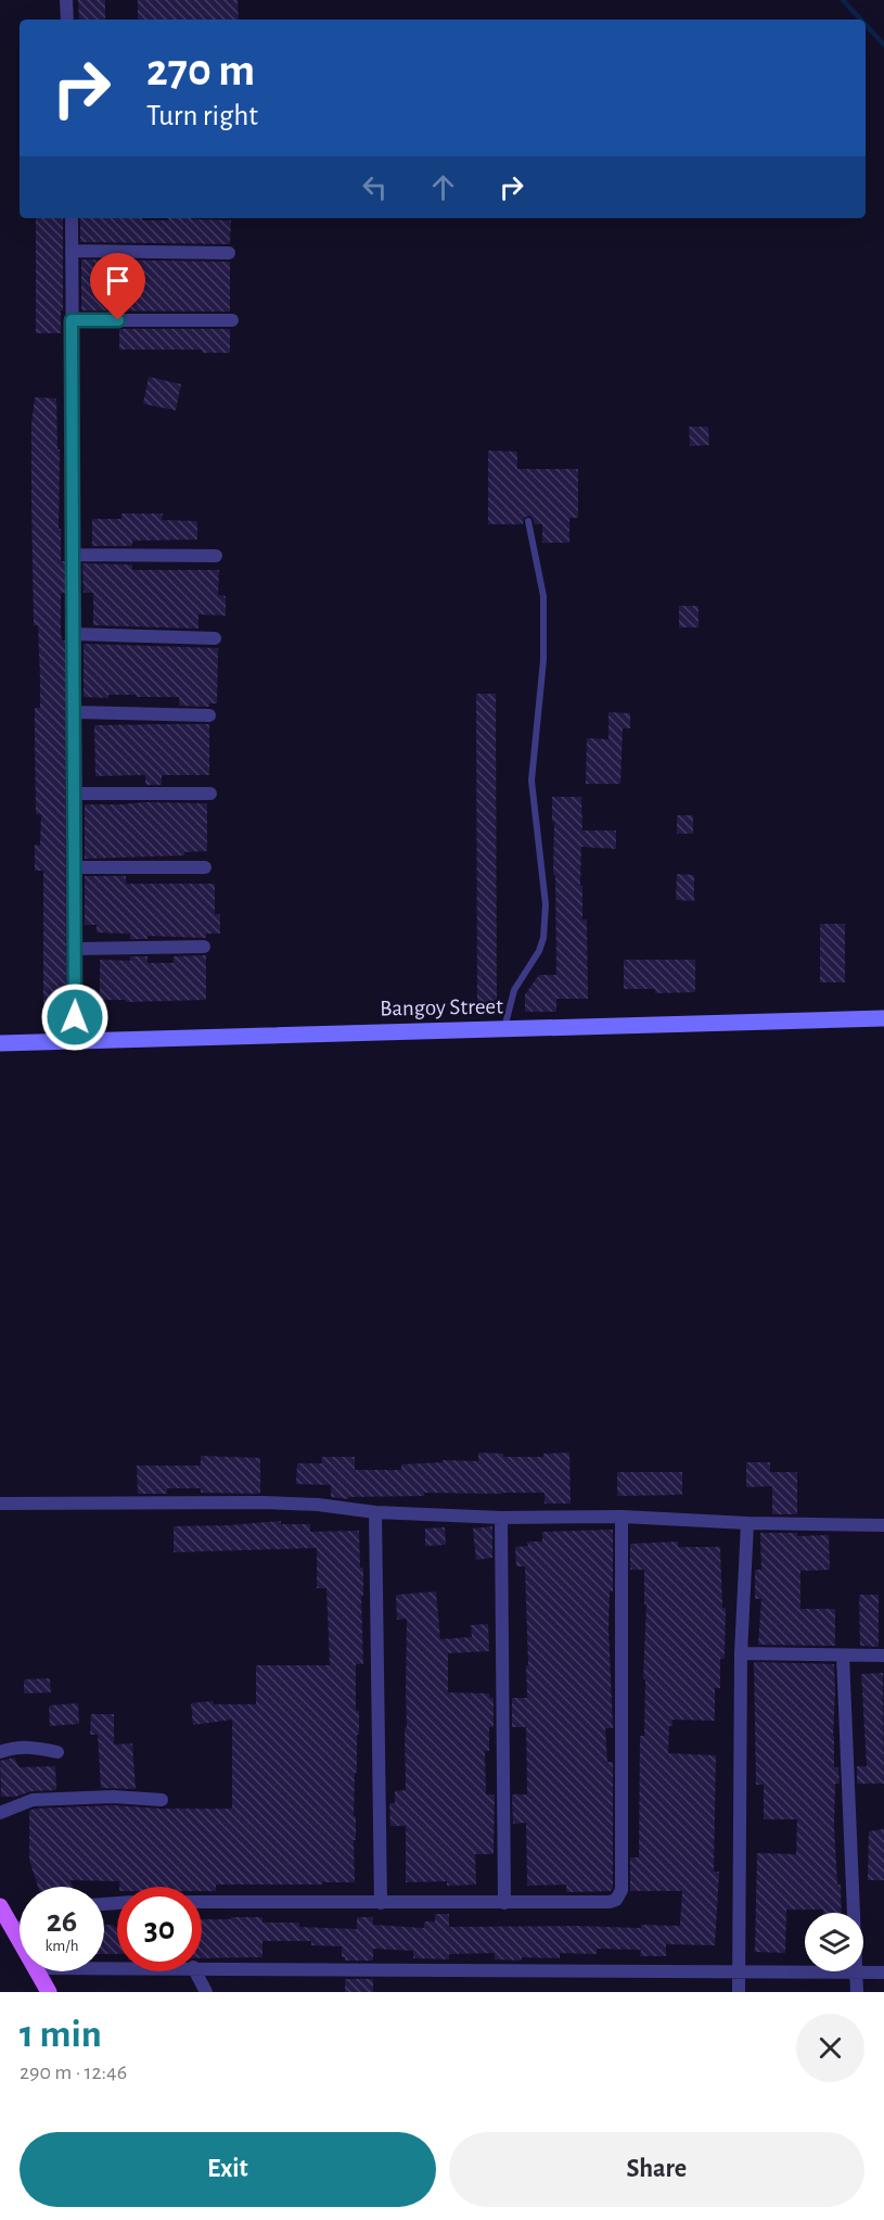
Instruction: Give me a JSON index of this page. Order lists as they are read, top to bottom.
{
  "streets": {
    "main road": ["Bangoy Street"]
  },
  "page": {
    "turn": ["270 m", "Turn right"],
    "speed": "26 km/h",
    "limit": "30",
    "heading": ["1 min", "290 m · 12:46"],
    "buttons": ["Exit", "Share"]
  }
}
